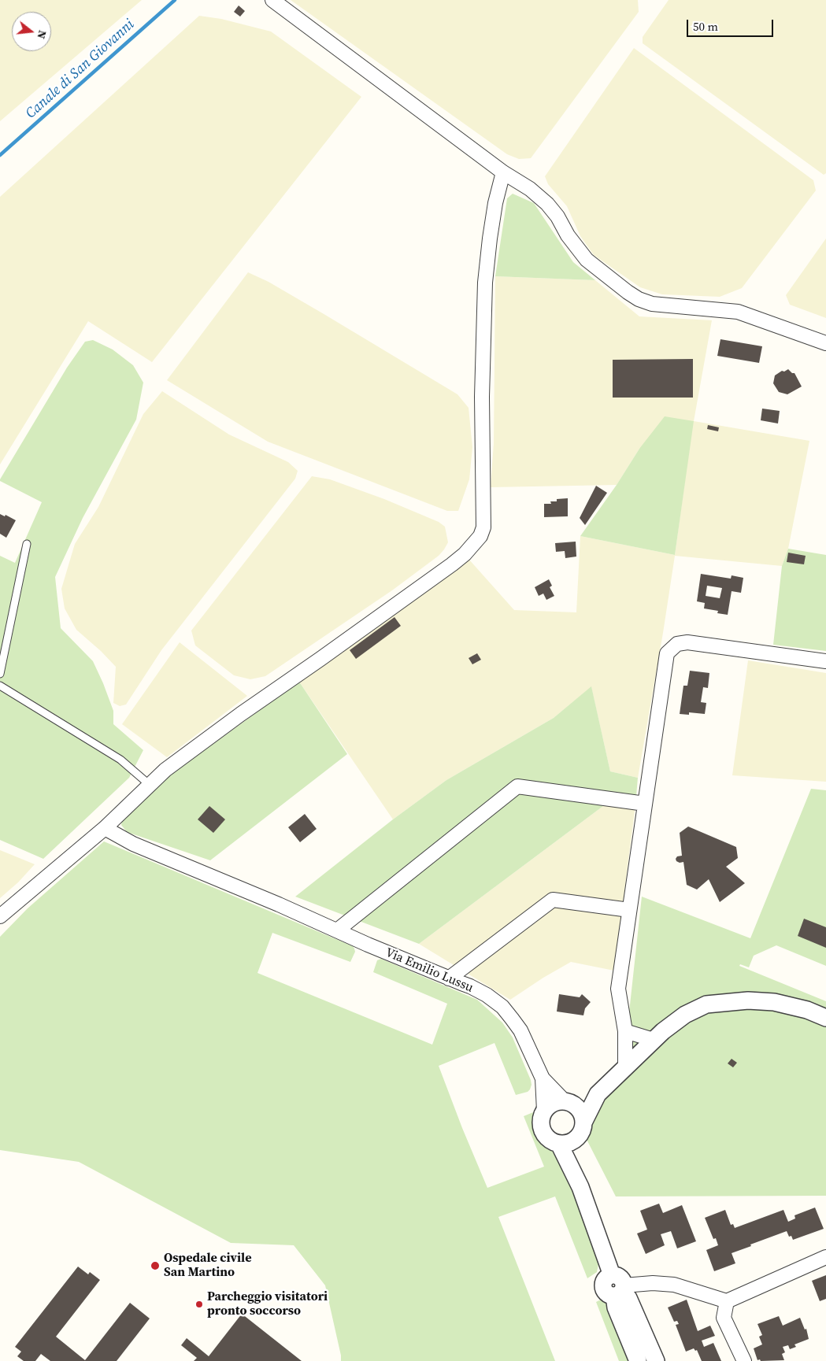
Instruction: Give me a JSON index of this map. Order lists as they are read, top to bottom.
{
  "streets": {
    "street": ["Via Emilio Lussu"]
  },
  "water": ["Canale di San Giovanni"],
  "places": ["Ospedale civile San Martino", "Parcheggio visitatori pronto soccorso"],
  "scale_bar": "50 m",
  "north": "right"
}
